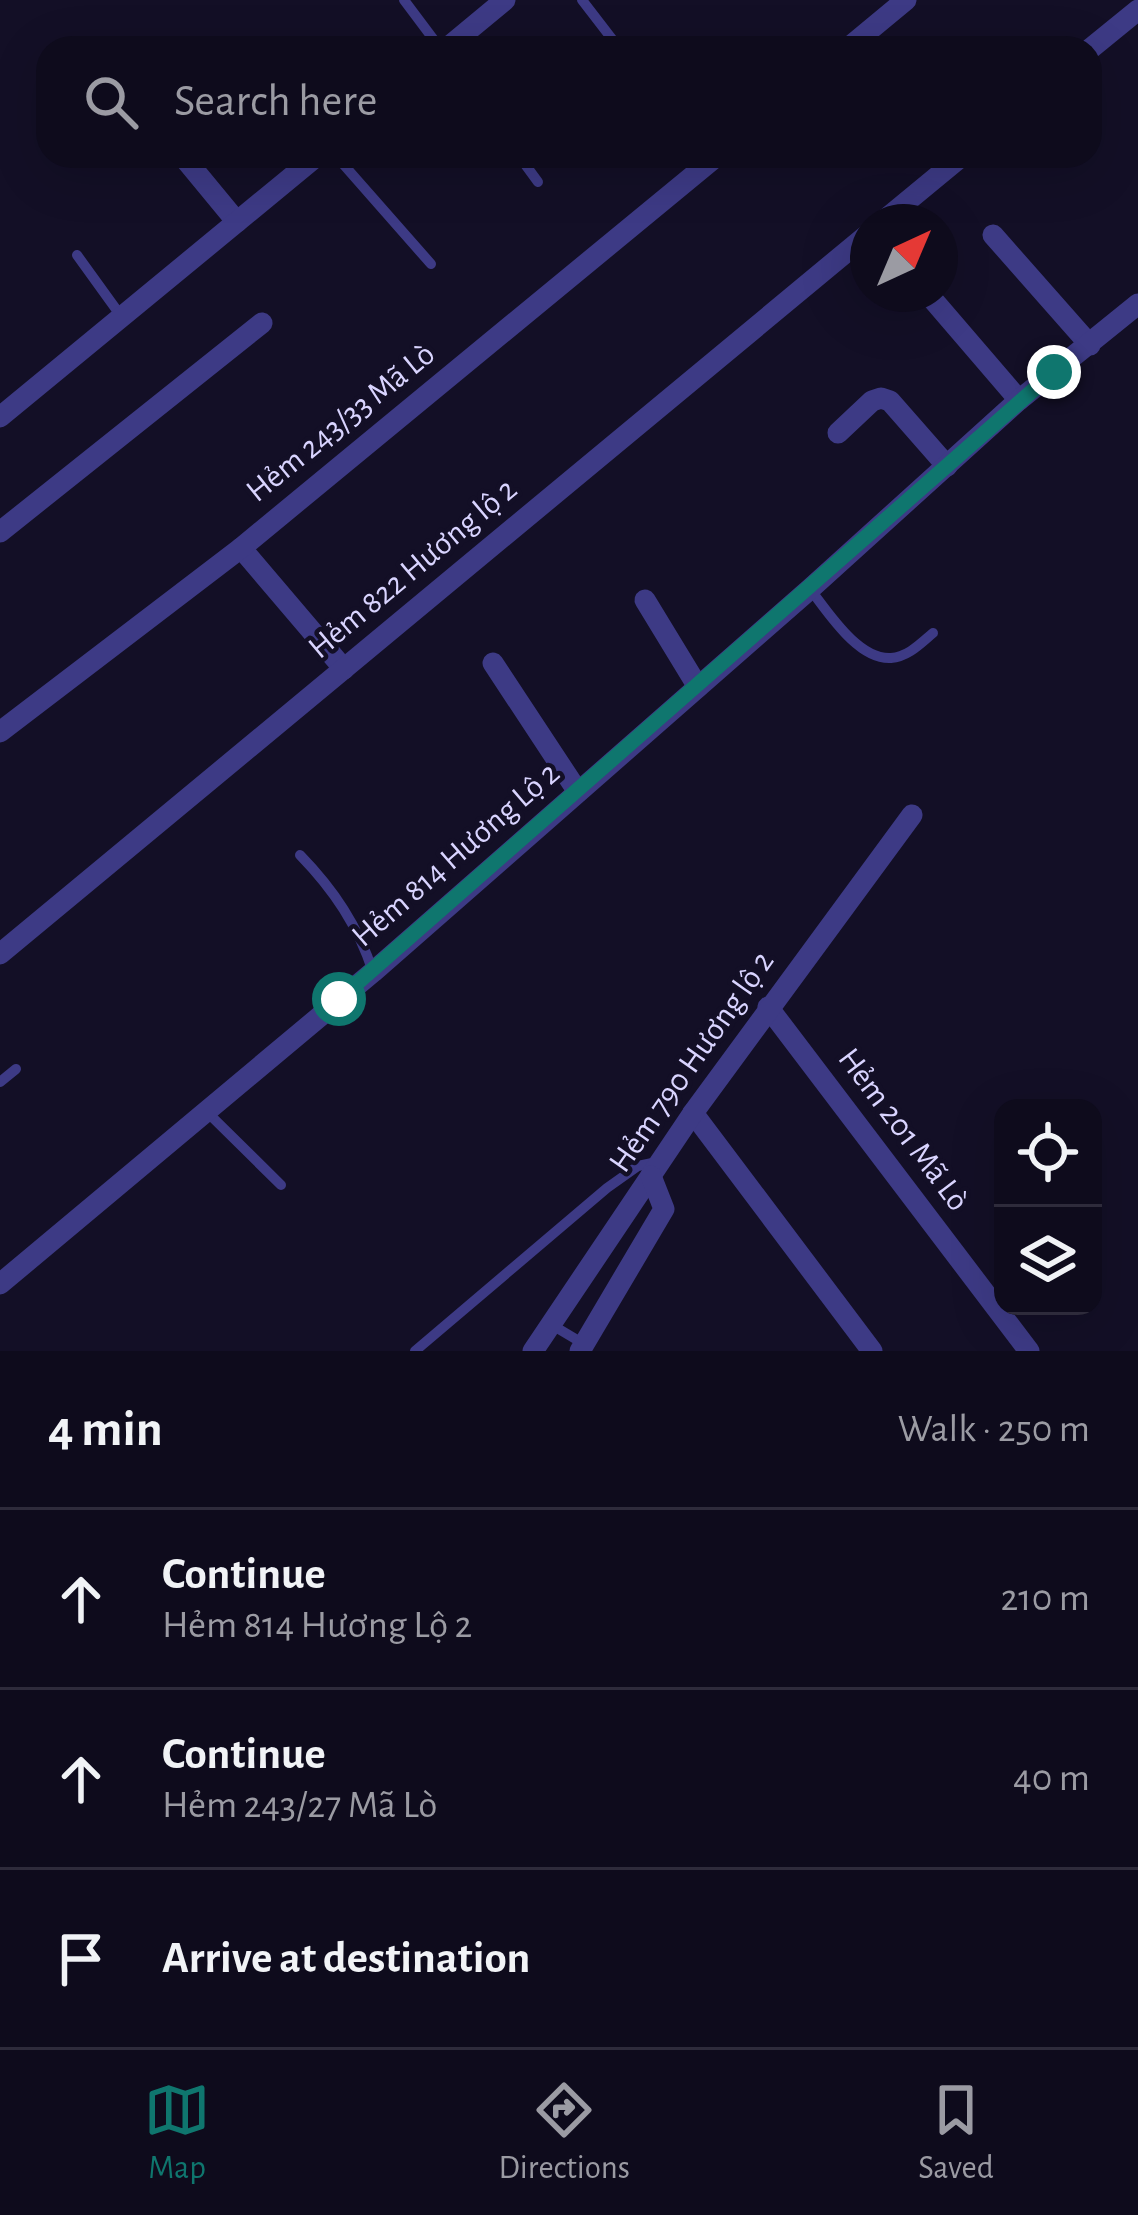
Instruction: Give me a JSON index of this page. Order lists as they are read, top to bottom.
{
  "streets": {
    "street": [
      "Hẻm 243/33 Mã Lò",
      "Hẻm 822 Hương lộ 2",
      "Hẻm 814 Hương Lộ 2",
      "Hẻm 790 Hương lộ 2",
      "Hẻm 201 Mã Lò"
    ]
  },
  "crossings": [
    ["Hẻm 790 Hương lộ 2", "Hẻm 201 Mã Lò"]
  ],
  "north": "top right",
  "page": {
    "search": "Search here",
    "heading": ["4 min", "Walk · 250 m"],
    "list": [
      ["Continue", "Hẻm 814 Hương Lộ 2", "210 m"],
      ["Continue", "Hẻm 243/27 Mã Lò", "40 m"],
      "Arrive at destination"
    ],
    "nav": ["Map", "Directions", "Saved"]
  }
}
